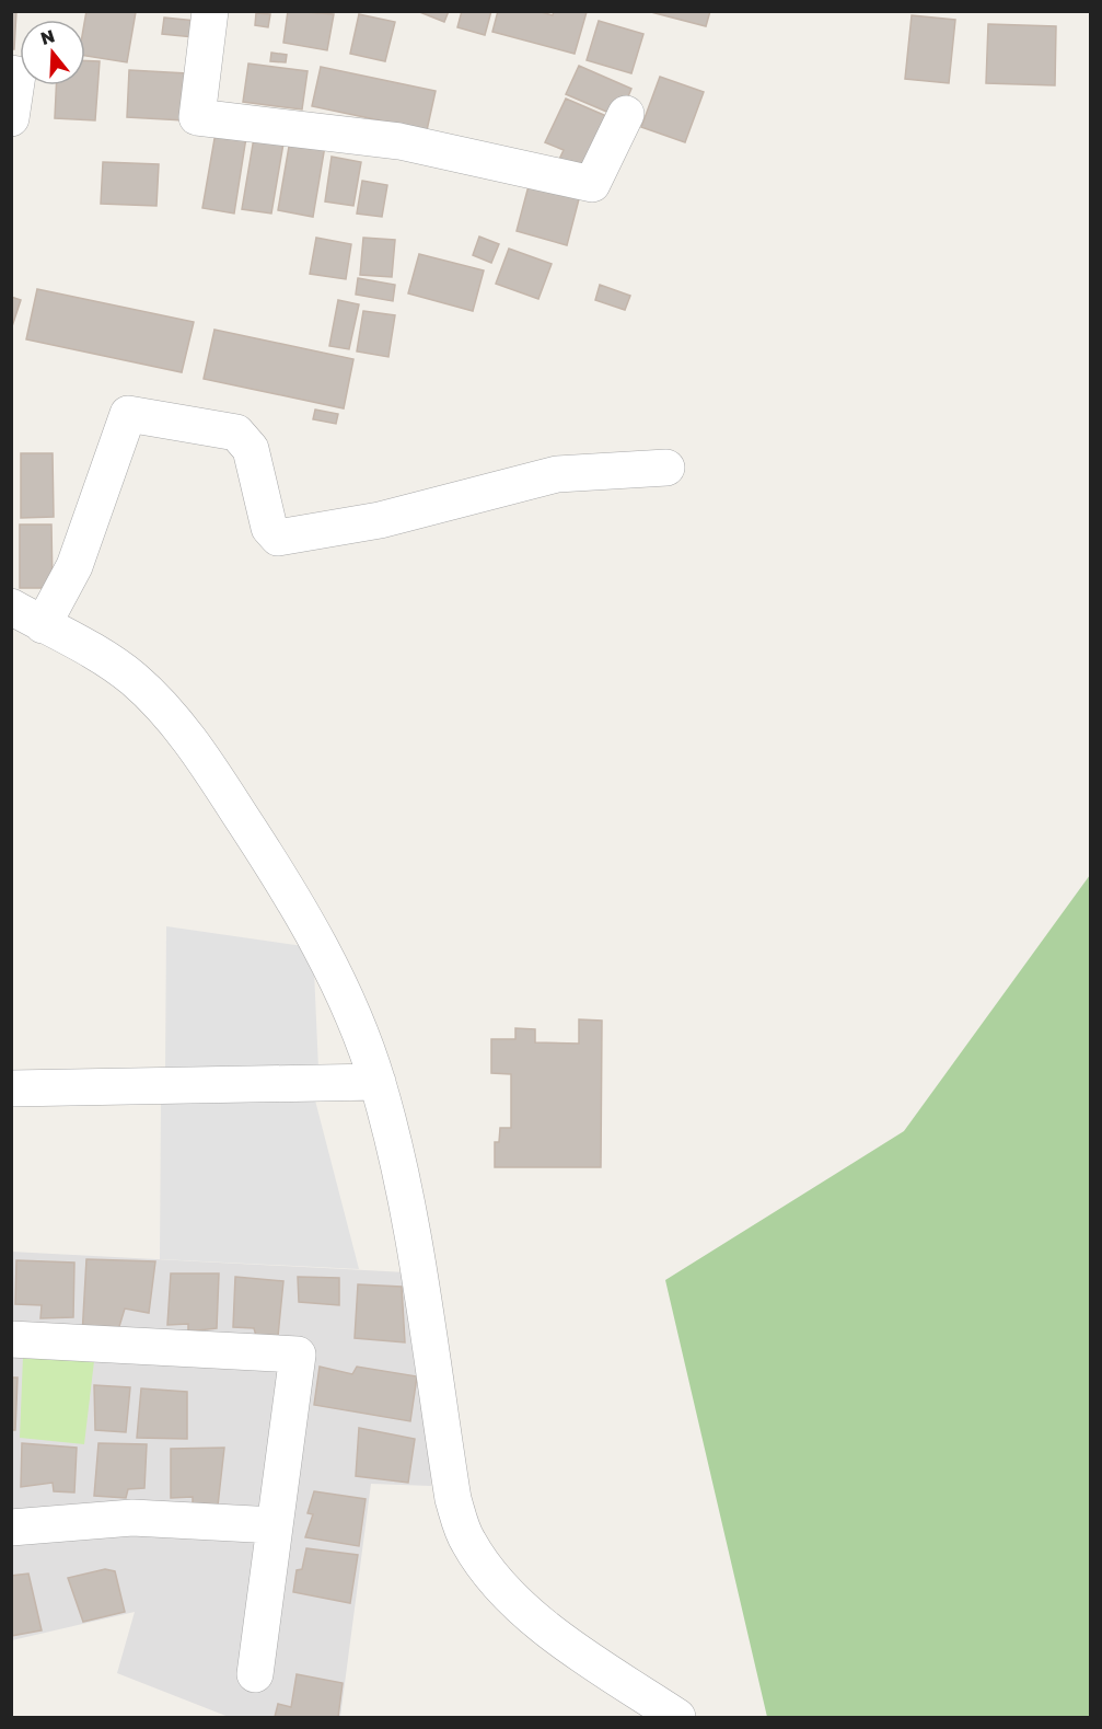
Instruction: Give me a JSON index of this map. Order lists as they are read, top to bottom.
{
  "north": "top"
}
